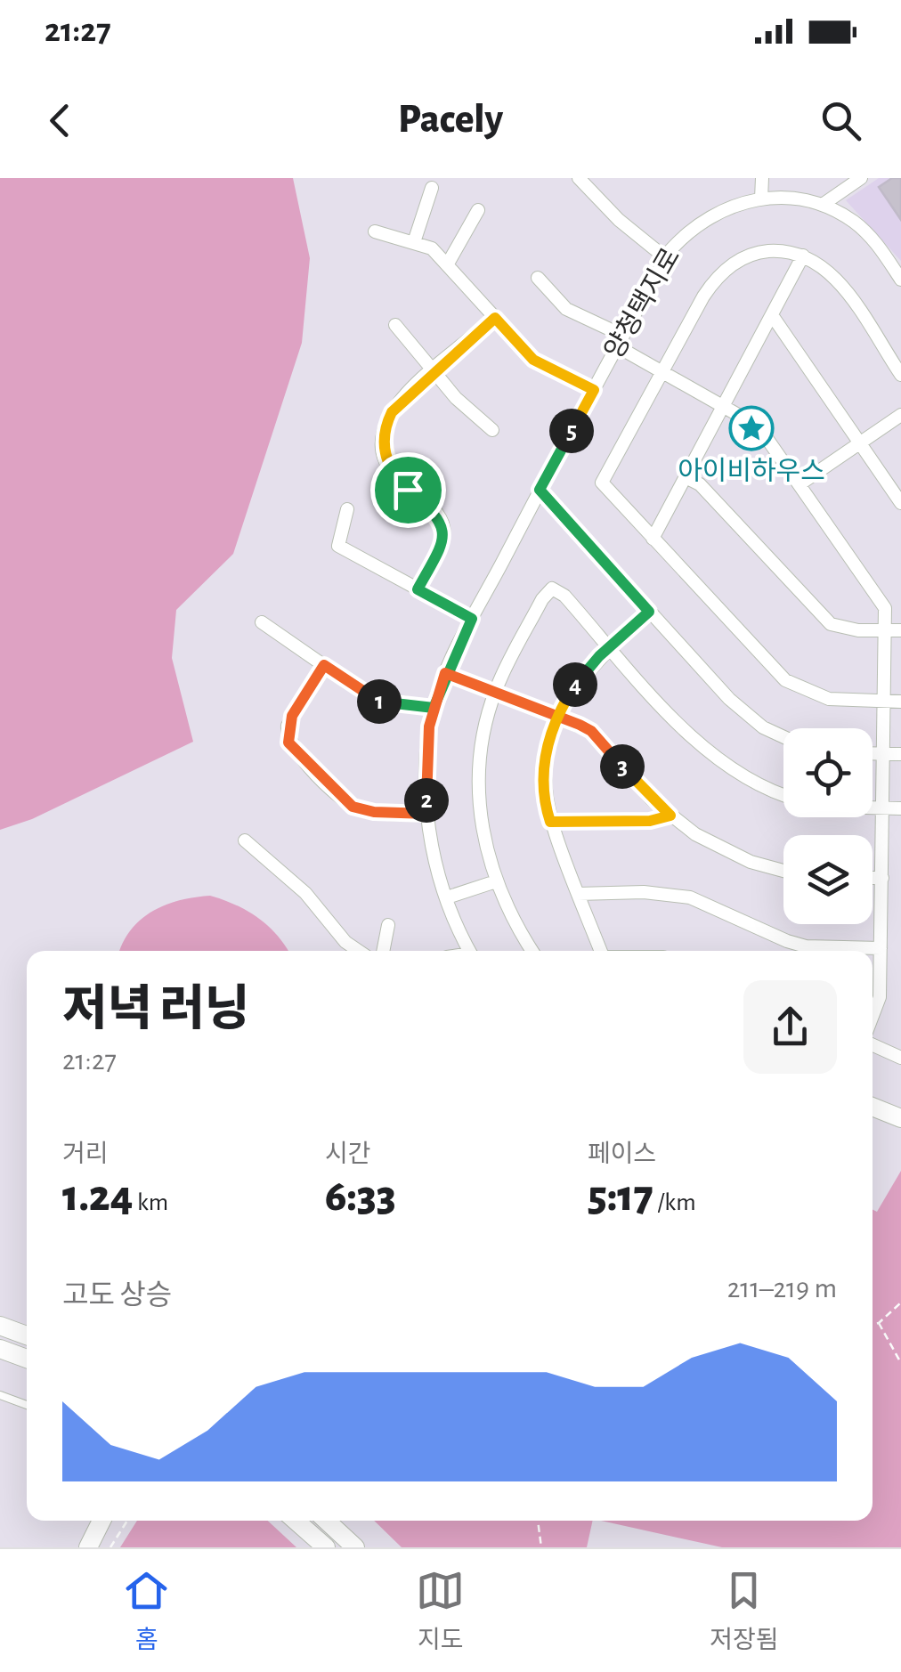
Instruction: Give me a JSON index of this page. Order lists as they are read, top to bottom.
{
  "streets": {
    "street": ["양청택지로"]
  },
  "places": {
    "place": ["아이비하우스"]
  },
  "page": {
    "status": "21:27",
    "header": "Pacely",
    "pins": [
      "5",
      "4",
      "1",
      "3",
      "2"
    ],
    "heading": ["저녁 러닝", "21:27"],
    "stats": [
      ["거리", "1.24 km"],
      ["시간", "6:33"],
      ["페이스", "5:17 /km"]
    ],
    "chart": ["고도 상승", "211–219 m"],
    "tabs": ["홈", "지도", "저장됨"]
  }
}
